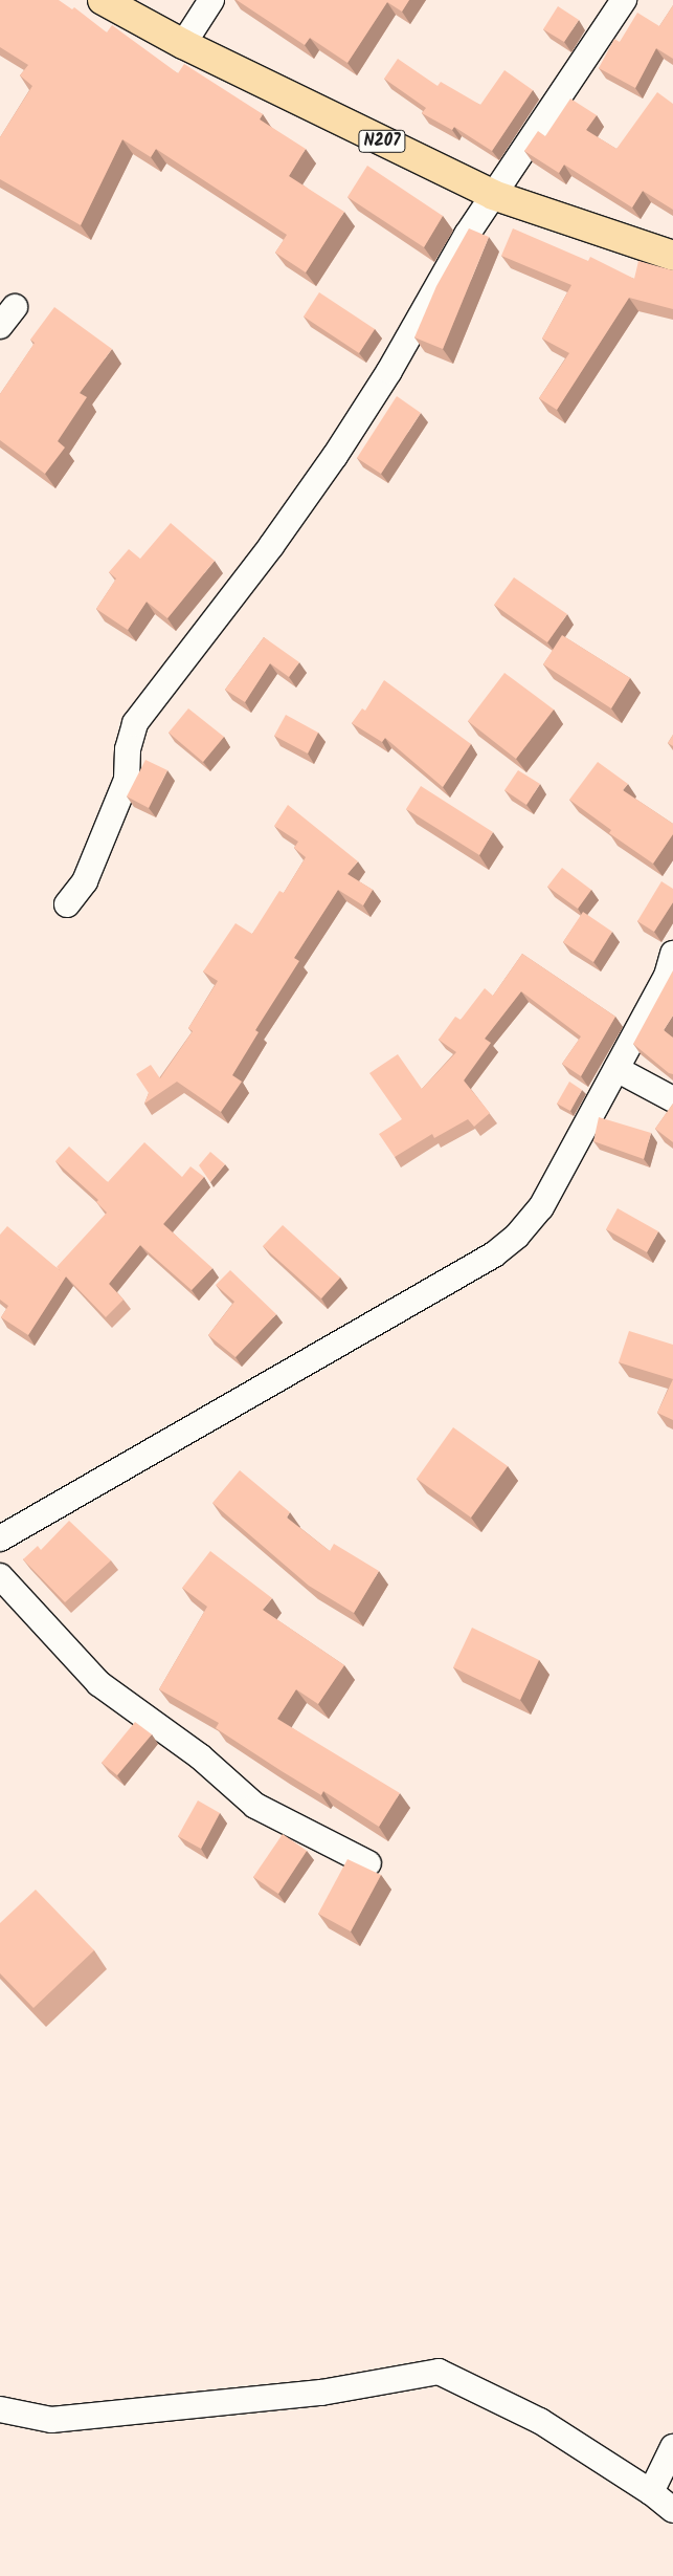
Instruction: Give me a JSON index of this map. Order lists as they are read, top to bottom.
{
  "streets": {
    "highway": ["N207"]
  }
}
